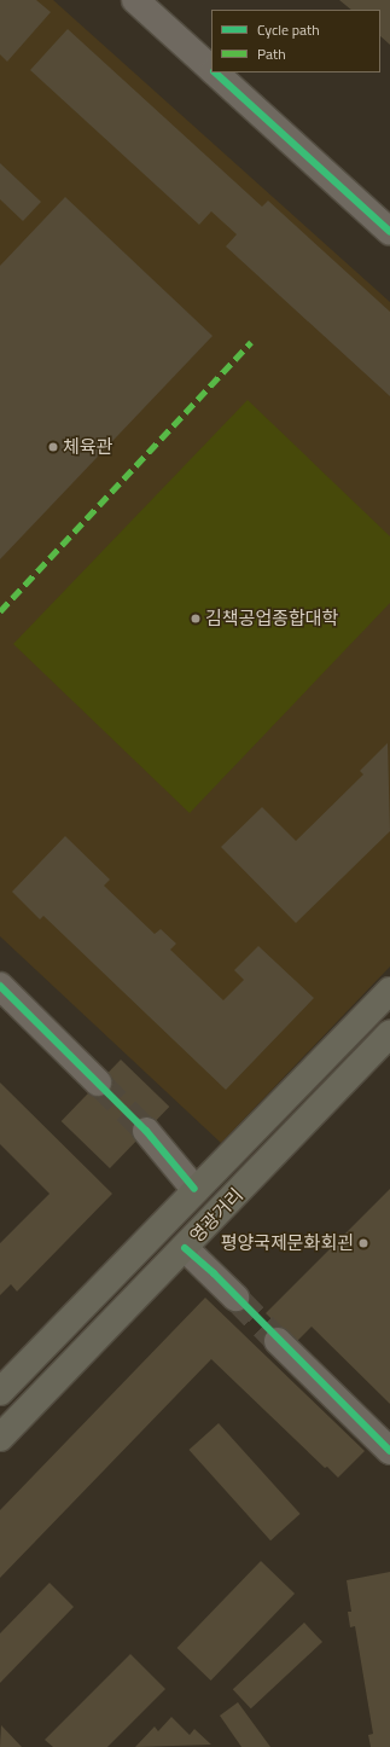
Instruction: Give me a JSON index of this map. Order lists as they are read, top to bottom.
{
  "streets": {
    "main road": ["영광거리"]
  },
  "places": ["체육관", "김책공업종합대학", "평양국제문화회괸"],
  "legend": ["Cycle path", "Path"]
}
